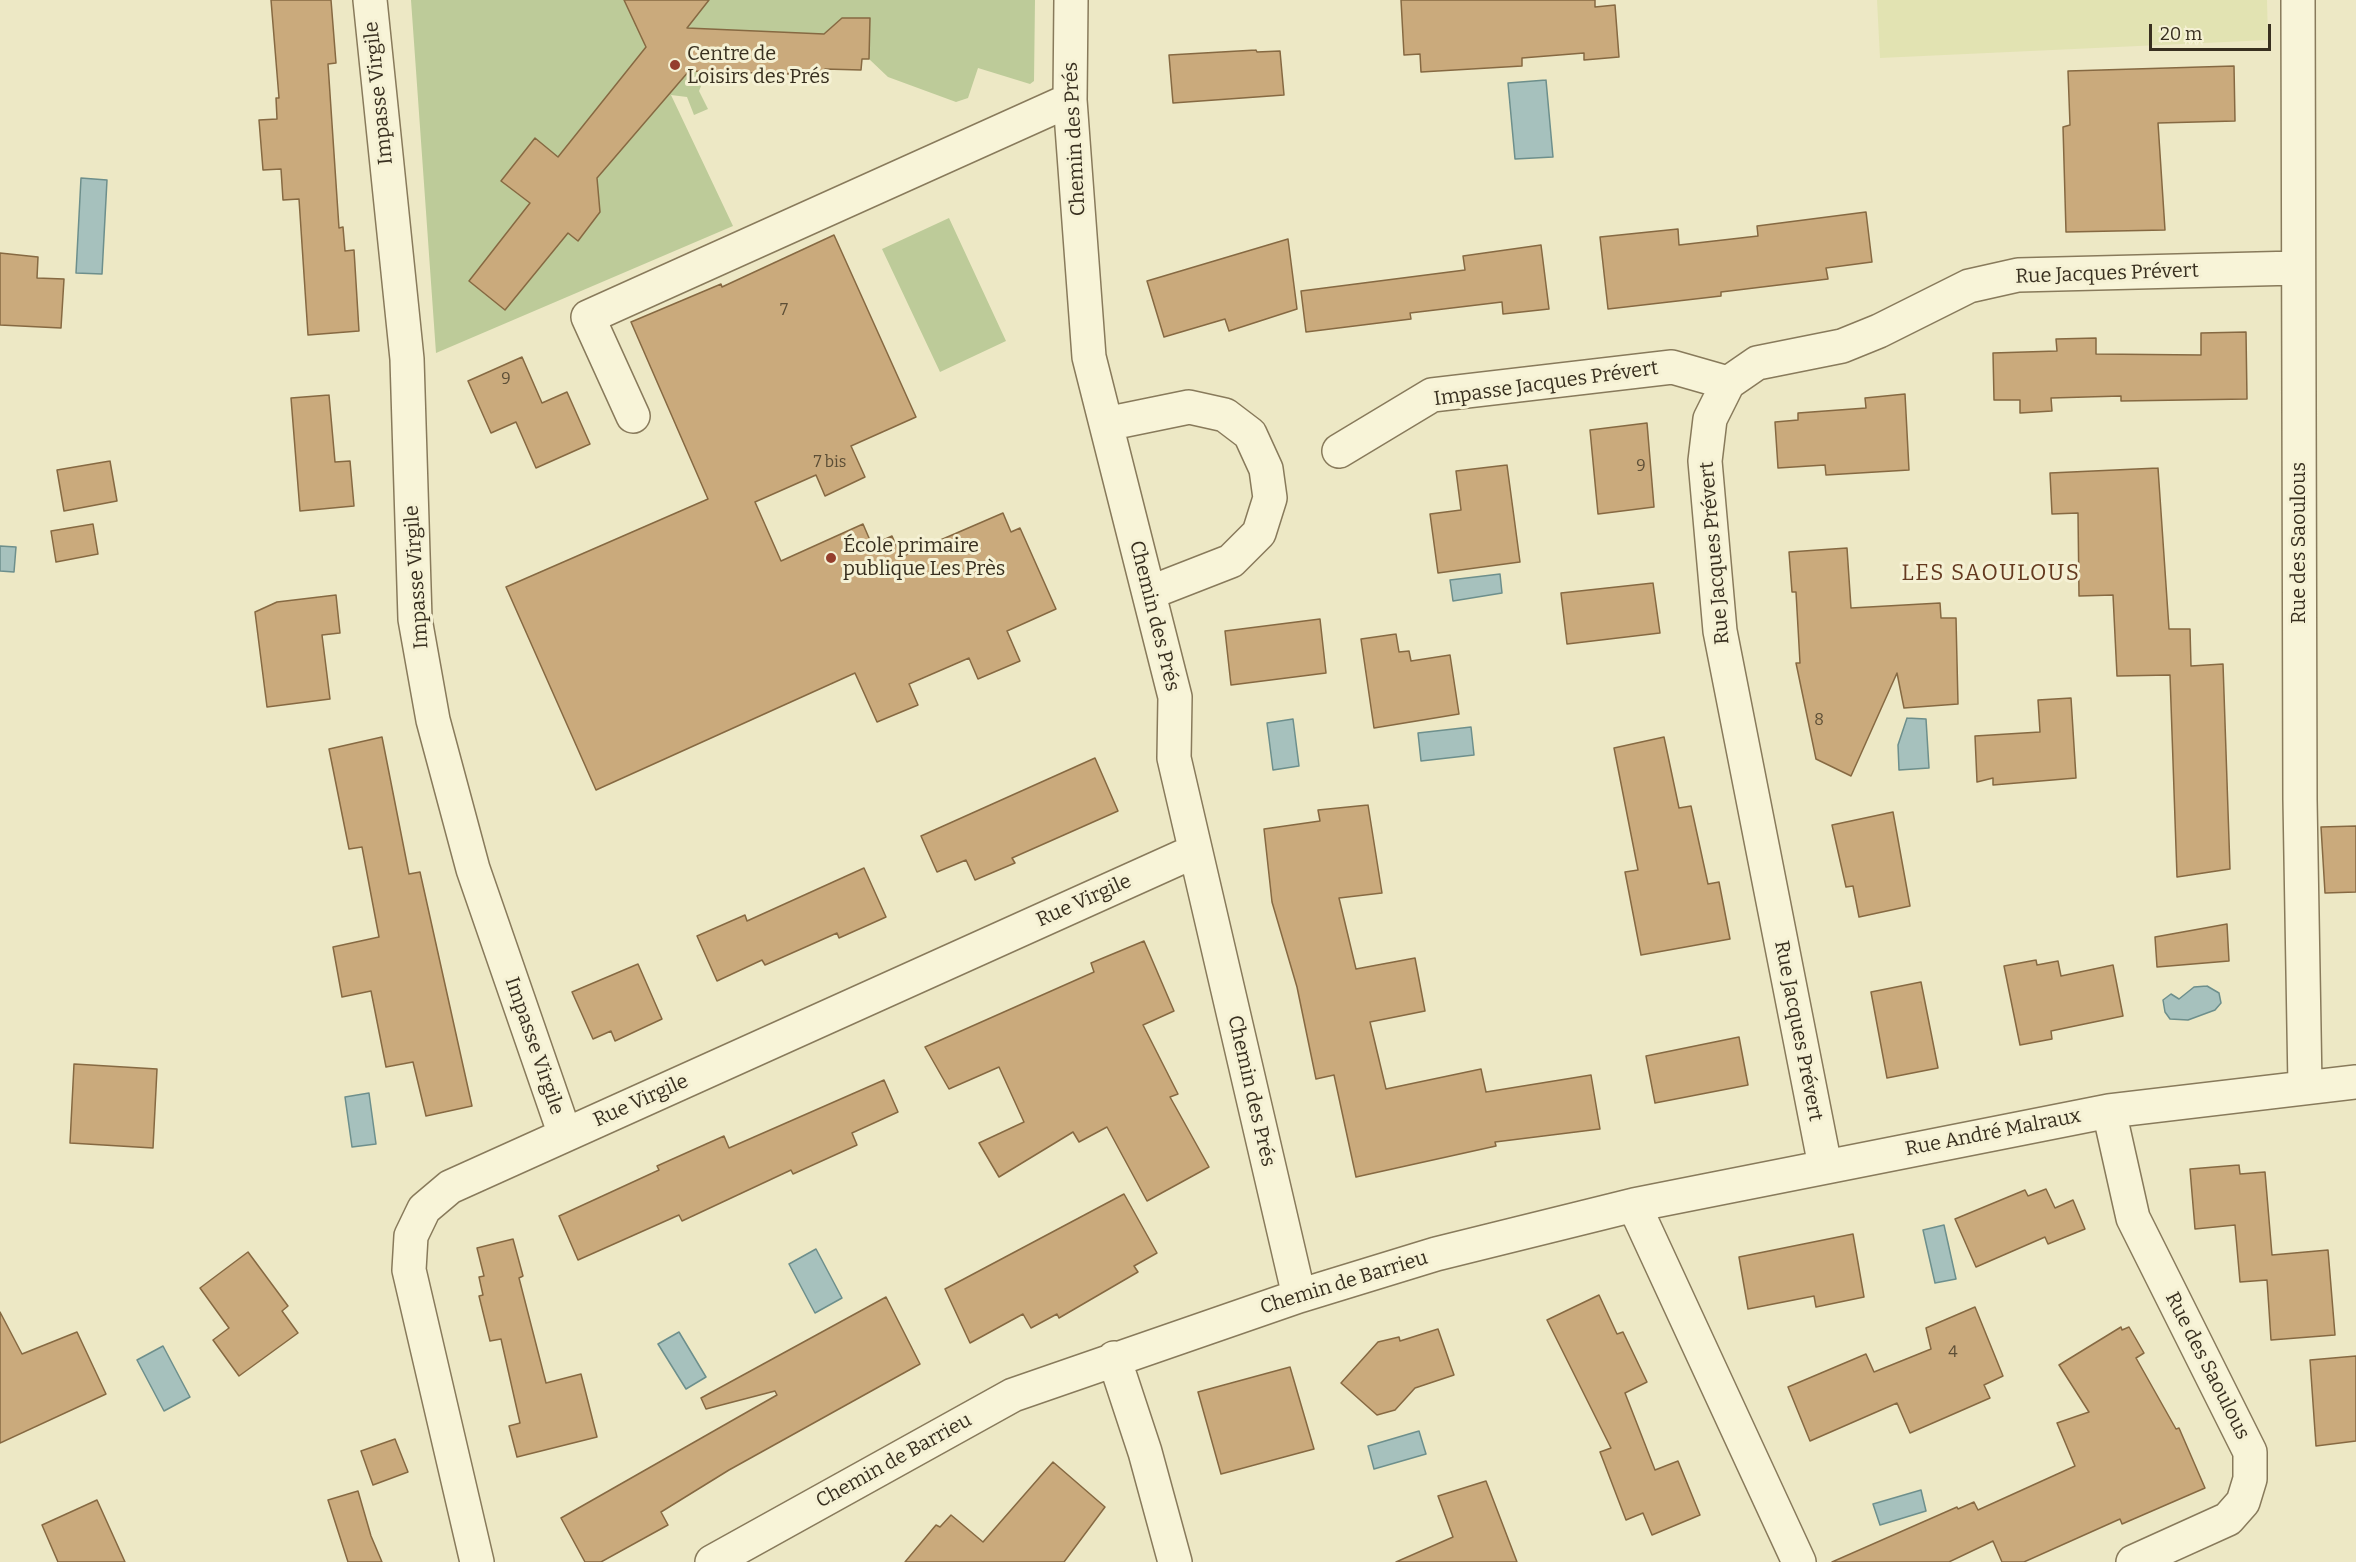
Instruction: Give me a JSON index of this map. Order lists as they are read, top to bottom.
{
  "streets": {
    "street": [
      "Impasse Virgile",
      "Chemin des Prés",
      "Rue Jacques Prévert",
      "Impasse Jacques Prévert",
      "Rue des Saoulous",
      "Rue Virgile",
      "Rue André Malraux",
      "Chemin de Barrieu"
    ]
  },
  "crossings": [
    ["Impasse Virgile", "Rue Virgile"],
    ["Chemin des Prés", "Rue Virgile"],
    ["Chemin des Prés", "Chemin de Barrieu"],
    ["Rue Jacques Prévert", "Impasse Jacques Prévert"],
    ["Rue Jacques Prévert", "Rue des Saoulous"],
    ["Rue Jacques Prévert", "Rue André Malraux"],
    ["Rue des Saoulous", "Rue André Malraux"],
    ["Rue André Malraux", "Chemin de Barrieu"]
  ],
  "districts": ["LES SAOULOUS"],
  "places": ["Centre de Loisirs des Prés", "École primaire publique Les Près"],
  "house_numbers": [
    "7",
    "9",
    "7 bis",
    "9",
    "8",
    "4"
  ],
  "scale_bar": "20 m"
}
